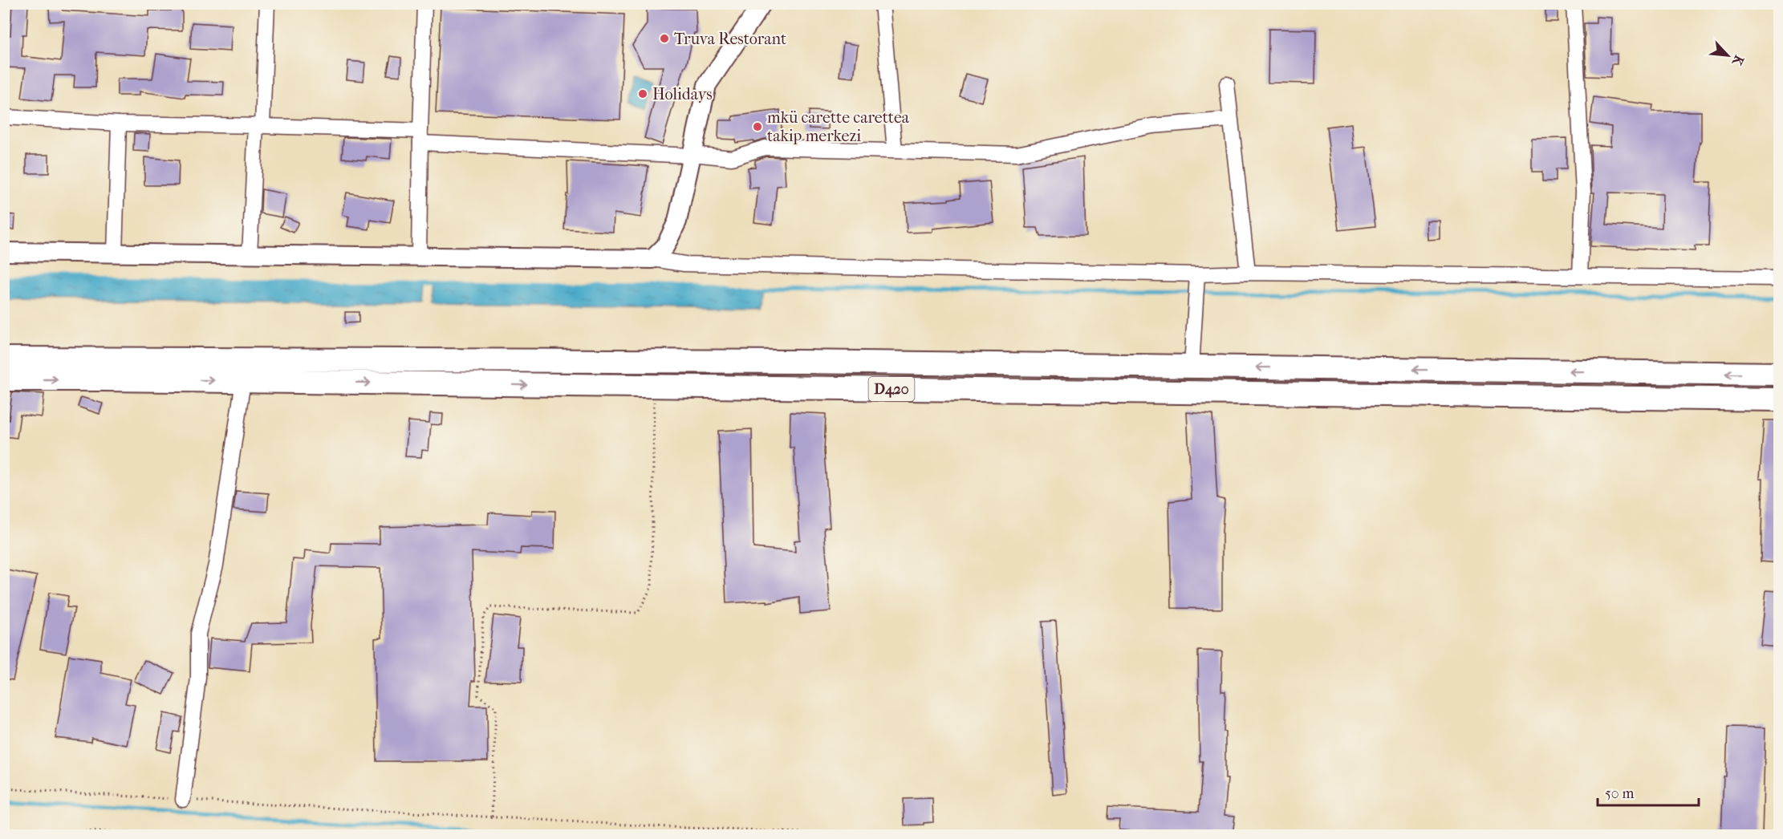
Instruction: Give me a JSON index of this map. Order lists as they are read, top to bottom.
{
  "streets": {
    "main road": ["D420"]
  },
  "places": ["Truva Restorant", "Holidays", "mkü carette carettea takip merkezi"],
  "scale_bar": "50 m",
  "north": "bottom right"
}
